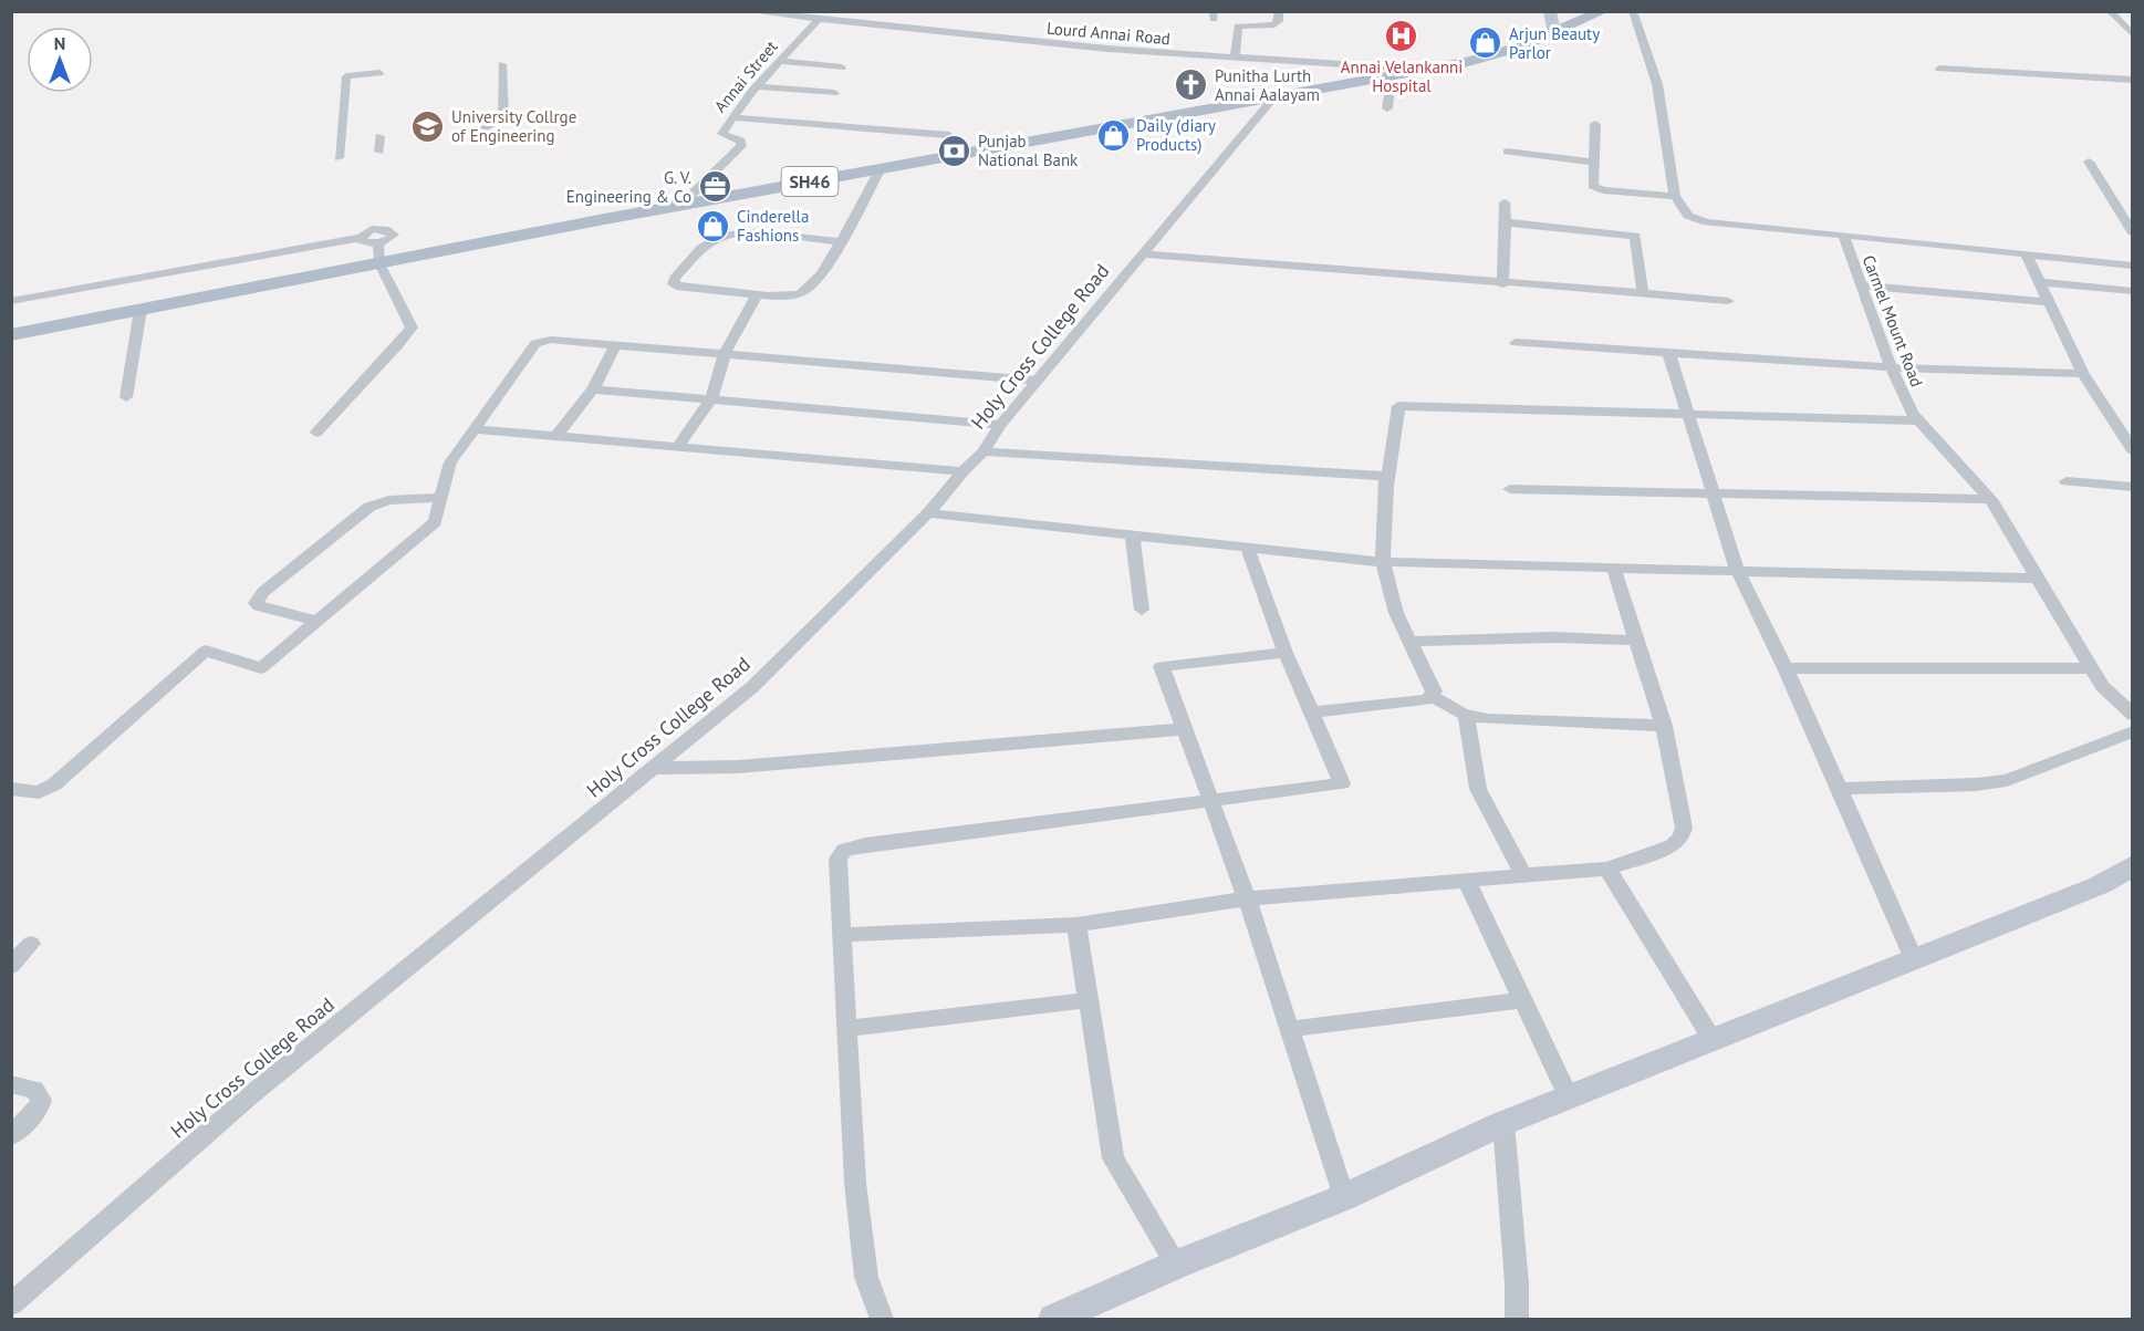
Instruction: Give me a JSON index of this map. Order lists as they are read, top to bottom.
{
  "streets": {
    "main road": ["SH46"],
    "street": [
      "Lourd Annai Road",
      "Annai Street",
      "Carmel Mount Road",
      "Holy Cross College Road"
    ]
  },
  "crossings": [
    ["Lourd Annai Road", "Annai Street"],
    ["Lourd Annai Road", "SH46"],
    ["Annai Street", "SH46"],
    ["SH46", "Holy Cross College Road"]
  ],
  "places": {
    "hospital": ["Annai Velankanni Hospital"],
    "shop": ["Arjun Beauty Parlor", "Daily (diary Products)", "Cinderella Fashions"],
    "church": ["Punitha Lurth Annai Aalayam"],
    "school or university": ["University Collrge of Engineering"],
    "bank": ["Punjab National Bank"],
    "office": ["G. V. Engineering & Co"]
  },
  "north": "top"
}
